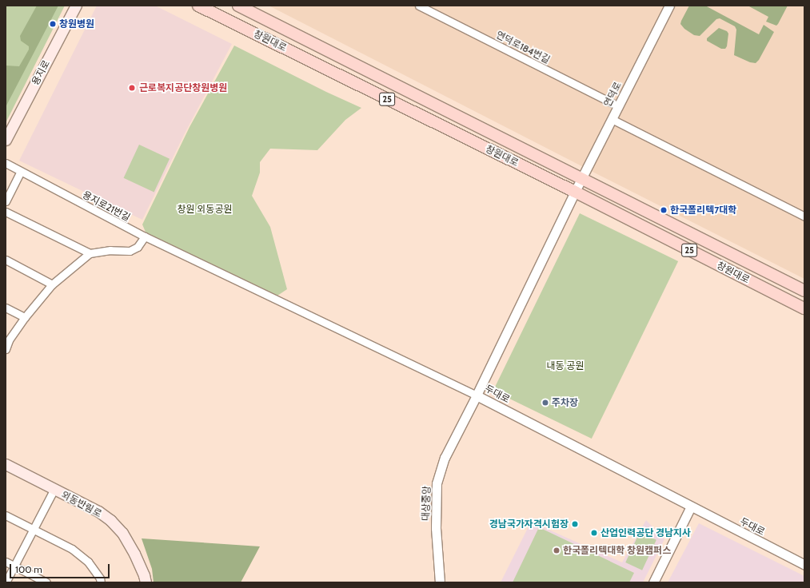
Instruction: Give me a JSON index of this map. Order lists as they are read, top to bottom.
{
  "streets": {
    "main road": [
      "창원대로",
      "용지로",
      "25",
      "외동반림로"
    ],
    "street": [
      "연덕로184번길",
      "연덕로",
      "용지로21번길",
      "두대로",
      "대상중앙"
    ]
  },
  "crossings": [
    ["창원대로", "연덕로"],
    ["창원대로", "두대로"],
    ["연덕로184번길", "연덕로"],
    ["연덕로", "두대로"],
    ["용지로21번길", "두대로"],
    ["용지로21번길", "대상중앙"],
    ["두대로", "대상중앙"]
  ],
  "parks": ["창원 외동공원", "내동 공원"],
  "places": [
    "창원병원",
    "근로복지공단창원병원",
    "한국폴리텍7대학",
    "주차장",
    "경남국가자격시험장",
    "산업인력공단 경남지사",
    "한국폴리텍대학 창원캠퍼스"
  ],
  "scale_bar": "100 m"
}
